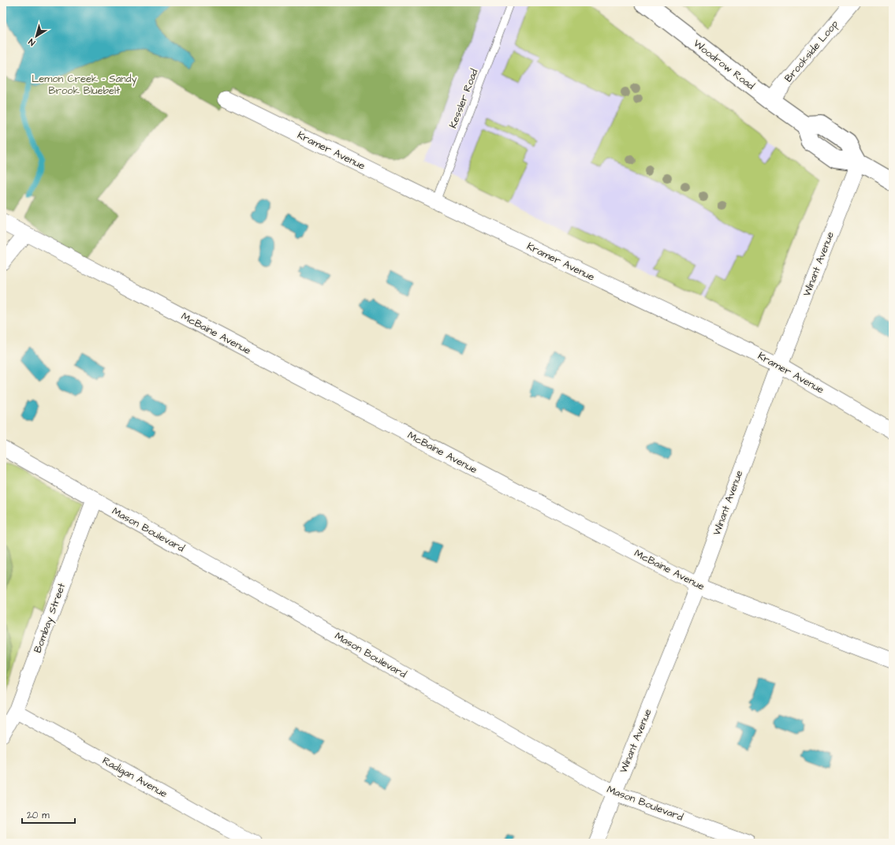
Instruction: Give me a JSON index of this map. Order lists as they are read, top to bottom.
{
  "streets": {
    "street": [
      "Brookside Loop",
      "Woodrow Road",
      "Kramer Avenue",
      "Winant Avenue",
      "McBaine Avenue",
      "Mason Boulevard",
      "Bombay Street",
      "Radigan Avenue"
    ],
    "lane": ["Kessler Road"]
  },
  "crossings": [
    ["Brookside Loop", "Woodrow Road"],
    ["Woodrow Road", "Winant Avenue"],
    ["Kessler Road", "Kramer Avenue"],
    ["Kramer Avenue", "Winant Avenue"],
    ["Winant Avenue", "McBaine Avenue"],
    ["Winant Avenue", "Mason Boulevard"],
    ["Mason Boulevard", "Bombay Street"],
    ["Bombay Street", "Radigan Avenue"]
  ],
  "parks": ["Lemon Creek - Sandy Brook Bluebelt"],
  "scale_bar": "20 m",
  "north": "bottom left"
}
